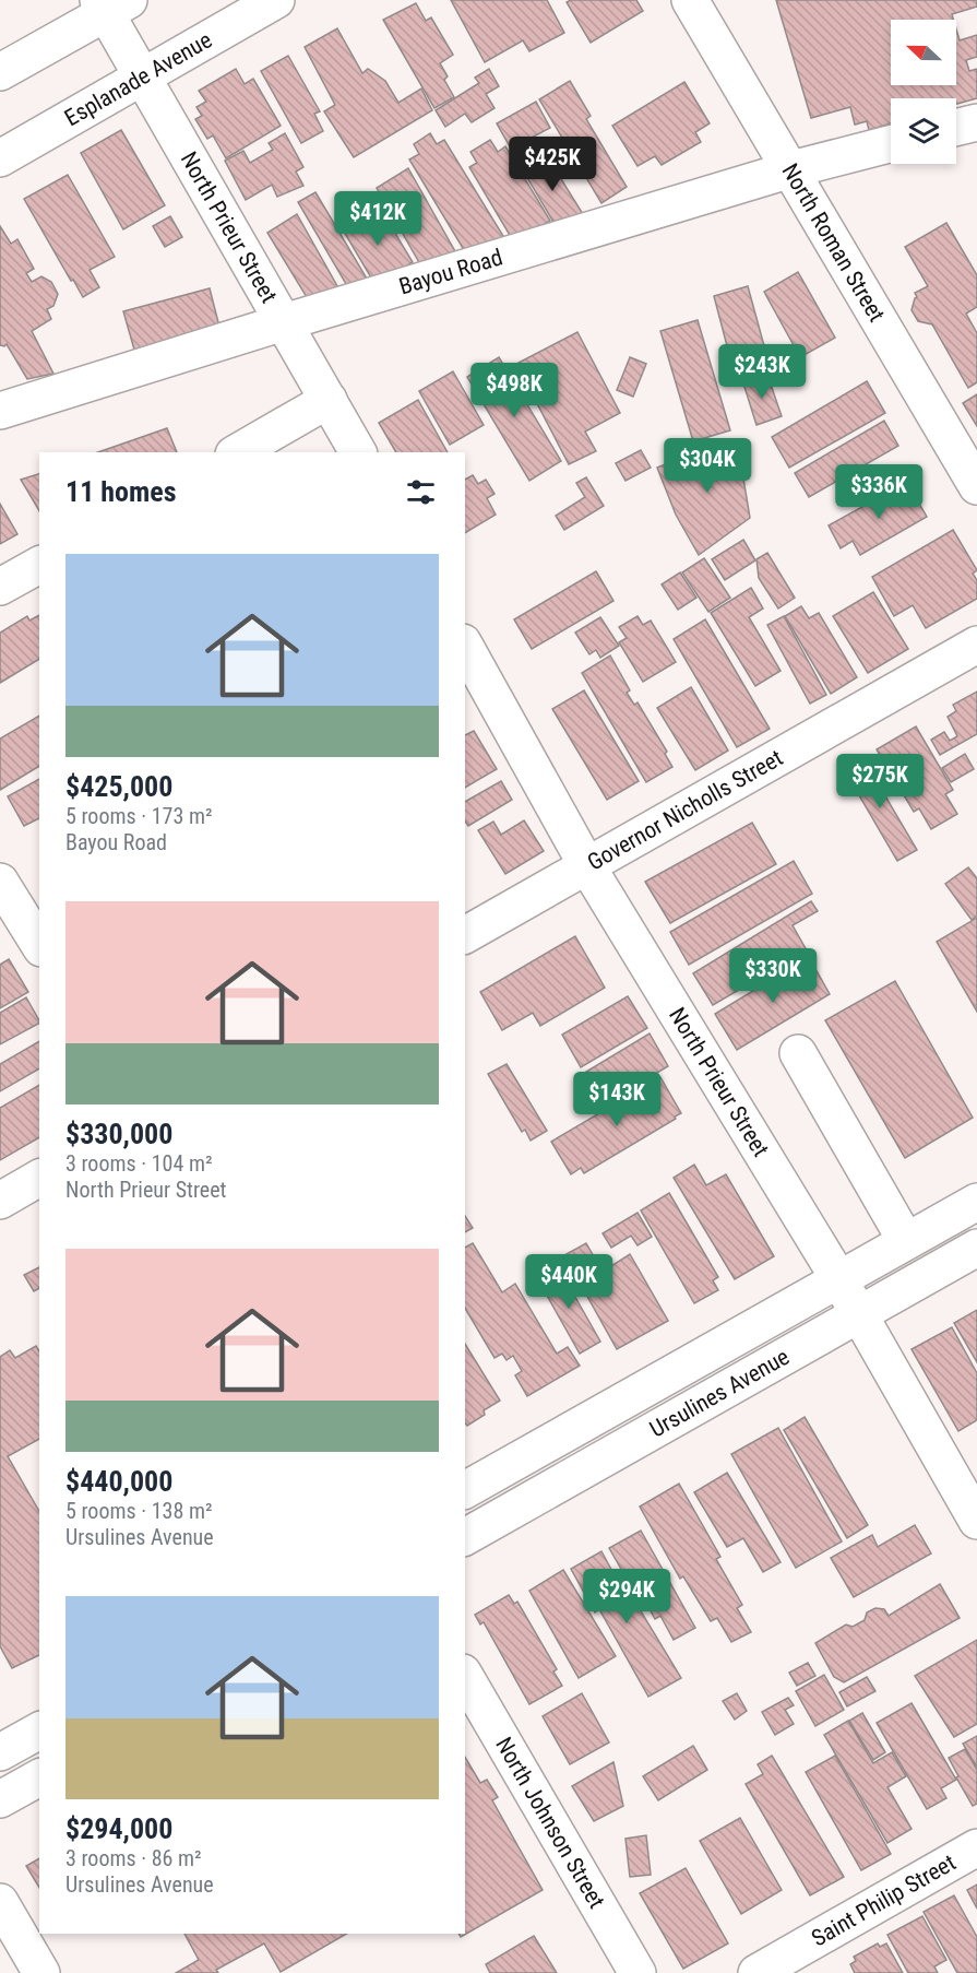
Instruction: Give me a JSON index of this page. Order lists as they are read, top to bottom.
{
  "streets": {
    "street": [
      "Esplanade Avenue",
      "North Prieur Street",
      "North Roman Street",
      "Bayou Road",
      "Governor Nicholls Street",
      "Ursulines Avenue",
      "North Johnson Street",
      "Saint Philip Street"
    ]
  },
  "crossings": [
    ["Esplanade Avenue", "North Prieur Street"],
    ["North Prieur Street", "Bayou Road"],
    ["North Prieur Street", "Governor Nicholls Street"],
    ["North Prieur Street", "Ursulines Avenue"],
    ["North Roman Street", "Bayou Road"]
  ],
  "north": "left",
  "page": {
    "price": [
      "$425K",
      "$412K",
      "$243K",
      "$498K",
      "$304K",
      "$336K",
      "$275K",
      "$330K",
      "$143K",
      "$440K",
      "$294K"
    ],
    "heading": "11 homes",
    "list": [
      {
        "name": "$425,000",
        "note": "5 rooms · 173 m² · Bayou Road"
      },
      {
        "name": "$330,000",
        "note": "3 rooms · 104 m² · North Prieur Street"
      },
      {
        "name": "$440,000",
        "note": "5 rooms · 138 m² · Ursulines Avenue"
      },
      {
        "name": "$294,000",
        "note": "3 rooms · 86 m² · Ursulines Avenue"
      }
    ]
  }
}
